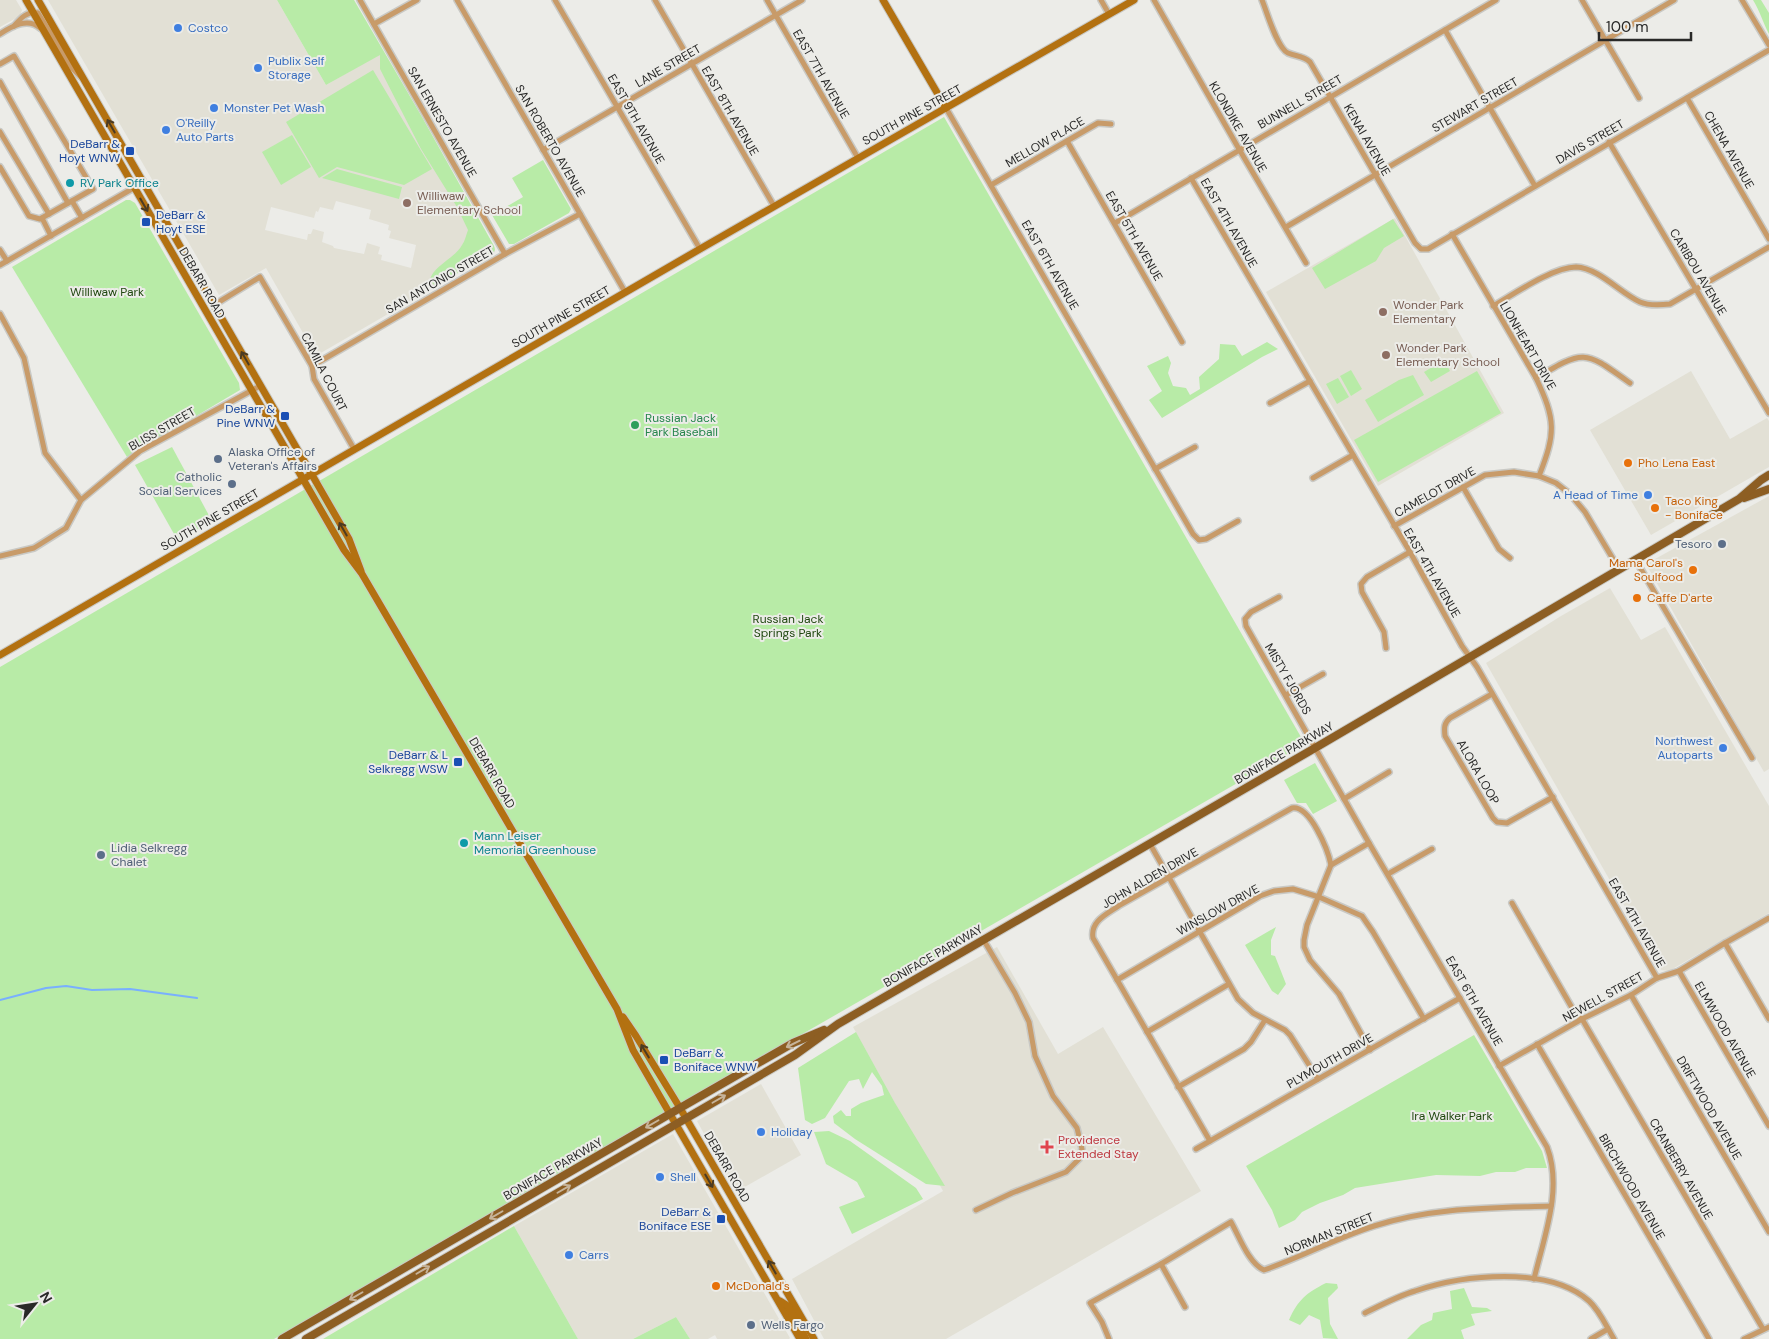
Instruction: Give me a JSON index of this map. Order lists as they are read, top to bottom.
{
  "streets": {
    "main road": [
      "SOUTH PINE STREET",
      "EAST 6TH AVENUE",
      "DEBARR ROAD",
      "BONIFACE PARKWAY"
    ],
    "street": [
      "LANE STREET",
      "EAST 7TH AVENUE",
      "BUNNELL STREET",
      "STEWART STREET",
      "EAST 8TH AVENUE",
      "EAST 9TH AVENUE",
      "SAN ERNESTO AVENUE",
      "KLONDIKE AVENUE",
      "KENAI AVENUE",
      "SAN ROBERTO AVENUE",
      "MELLOW PLACE",
      "DAVIS STREET",
      "CHENA AVENUE",
      "EAST 4TH AVENUE",
      "EAST 5TH AVENUE",
      "CARIBOU AVENUE",
      "SAN ANTONIO STREET",
      "LIONHEART DRIVE",
      "CAMILA COURT",
      "BLISS STREET",
      "CAMELOT DRIVE",
      "MISTY FJORDS",
      "ALORA LOOP",
      "JOHN ALDEN DRIVE",
      "WINSLOW DRIVE",
      "NEWELL STREET",
      "ELMWOOD AVENUE",
      "PLYMOUTH DRIVE",
      "DRIFTWOOD AVENUE",
      "CRANBERRY AVENUE",
      "BIRCHWOOD AVENUE",
      "NORMAN STREET"
    ]
  },
  "crossings": [
    ["LANE STREET", "EAST 7TH AVENUE"],
    ["LANE STREET", "EAST 8TH AVENUE"],
    ["LANE STREET", "EAST 9TH AVENUE"],
    ["LANE STREET", "SAN ROBERTO AVENUE"],
    ["EAST 7TH AVENUE", "SOUTH PINE STREET"],
    ["BUNNELL STREET", "KLONDIKE AVENUE"],
    ["BUNNELL STREET", "KENAI AVENUE"],
    ["BUNNELL STREET", "EAST 4TH AVENUE"],
    ["BUNNELL STREET", "EAST 5TH AVENUE"],
    ["STEWART STREET", "KLONDIKE AVENUE"],
    ["STEWART STREET", "KENAI AVENUE"],
    ["EAST 8TH AVENUE", "SOUTH PINE STREET"],
    ["SOUTH PINE STREET", "EAST 9TH AVENUE"],
    ["SOUTH PINE STREET", "SAN ROBERTO AVENUE"],
    ["SOUTH PINE STREET", "EAST 6TH AVENUE"],
    ["SOUTH PINE STREET", "DEBARR ROAD"],
    ["SOUTH PINE STREET", "CAMILA COURT"],
    ["SAN ERNESTO AVENUE", "SAN ANTONIO STREET"],
    ["KENAI AVENUE", "DAVIS STREET"],
    ["SAN ROBERTO AVENUE", "SAN ANTONIO STREET"],
    ["MELLOW PLACE", "EAST 5TH AVENUE"],
    ["MELLOW PLACE", "EAST 6TH AVENUE"],
    ["DAVIS STREET", "CHENA AVENUE"],
    ["DAVIS STREET", "CARIBOU AVENUE"],
    ["DAVIS STREET", "LIONHEART DRIVE"],
    ["EAST 4TH AVENUE", "CAMELOT DRIVE"],
    ["EAST 4TH AVENUE", "BONIFACE PARKWAY"],
    ["EAST 4TH AVENUE", "ALORA LOOP"],
    ["EAST 4TH AVENUE", "NEWELL STREET"],
    ["EAST 6TH AVENUE", "MISTY FJORDS"],
    ["EAST 6TH AVENUE", "BONIFACE PARKWAY"],
    ["EAST 6TH AVENUE", "NEWELL STREET"],
    ["EAST 6TH AVENUE", "PLYMOUTH DRIVE"],
    ["EAST 6TH AVENUE", "NORMAN STREET"],
    ["SAN ANTONIO STREET", "CAMILA COURT"],
    ["DEBARR ROAD", "CAMILA COURT"],
    ["DEBARR ROAD", "BLISS STREET"],
    ["DEBARR ROAD", "BONIFACE PARKWAY"],
    ["LIONHEART DRIVE", "CAMELOT DRIVE"],
    ["CAMELOT DRIVE", "BONIFACE PARKWAY"],
    ["MISTY FJORDS", "BONIFACE PARKWAY"],
    ["JOHN ALDEN DRIVE", "WINSLOW DRIVE"],
    ["JOHN ALDEN DRIVE", "PLYMOUTH DRIVE"],
    ["WINSLOW DRIVE", "PLYMOUTH DRIVE"],
    ["NEWELL STREET", "ELMWOOD AVENUE"],
    ["NEWELL STREET", "DRIFTWOOD AVENUE"],
    ["NEWELL STREET", "CRANBERRY AVENUE"],
    ["NEWELL STREET", "BIRCHWOOD AVENUE"]
  ],
  "parks": ["Williwaw Park", "Russian Jack Springs Park", "Ira Walker Park"],
  "places": {
    "other": [
      "Costco",
      "Publix Self Storage",
      "Monster Pet Wash",
      "O'Reilly Auto Parts",
      "RV Park Office",
      "Williwaw Elementary School",
      "Wonder Park Elementary",
      "Wonder Park Elementary School",
      "Russian Jack Park Baseball",
      "Alaska Office of Veteran's Affairs",
      "Pho Lena East",
      "Catholic Social Services",
      "A Head of Time",
      "Taco King - Boniface",
      "Tesoro",
      "Mama Carol's Soulfood",
      "Caffe D'arte",
      "Northwest Autoparts",
      "Mann Leiser Memorial Greenhouse",
      "Lidia Selkregg Chalet",
      "Holiday",
      "Shell",
      "Carrs",
      "McDonald's",
      "Wells Fargo"
    ],
    "transit": [
      "DeBarr & Hoyt WNW",
      "DeBarr & Hoyt ESE",
      "DeBarr & Pine WNW",
      "DeBarr & L Selkregg WSW",
      "DeBarr & Boniface WNW",
      "DeBarr & Boniface ESE"
    ],
    "health": ["Providence Extended Stay"]
  },
  "scale_bar": "100 m",
  "north": "top right"
}
